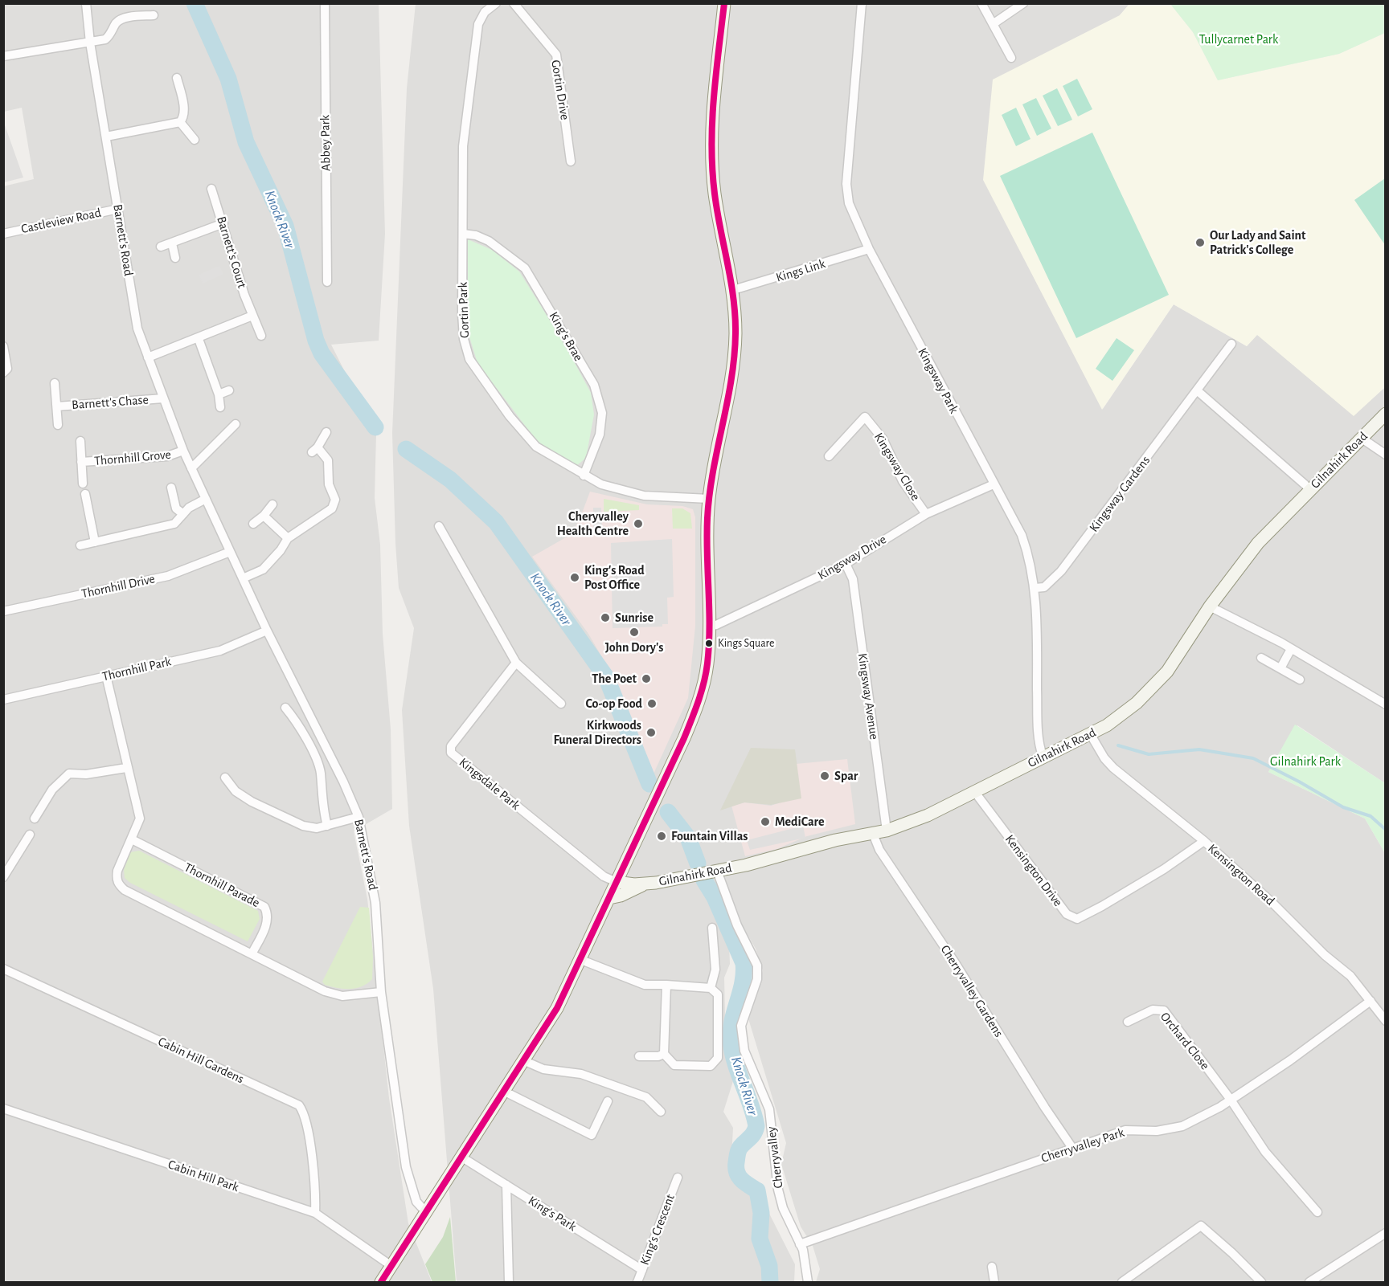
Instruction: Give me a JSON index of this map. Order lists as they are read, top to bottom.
{
  "streets": {
    "street": [
      "Gortin Drive",
      "Abbey Park",
      "Castleview Road",
      "Barnett's Road",
      "Barnett's Court",
      "Kings Link",
      "Gortin Park",
      "King's Brae",
      "Kingsway Park",
      "Barnett's Chase",
      "Thornhill Grove",
      "Gilnahirk Road",
      "Kingsway Close",
      "Kingsway Gardens",
      "Kingsway Drive",
      "Thornhill Drive",
      "Thornhill Park",
      "Kingsway Avenue",
      "Kingsdale Park",
      "Kensington Drive",
      "Kensington Road",
      "Thornhill Parade",
      "Cherryvalley Gardens",
      "Orchard Close",
      "Cabin Hill Gardens",
      "Cherryvalley Park",
      "Cherryvalley",
      "Cabin Hill Park",
      "King's Park",
      "King's Crescent"
    ]
  },
  "crossings": [
    ["Castleview Road", "Barnett's Road"],
    ["Barnett's Road", "Barnett's Chase"],
    ["Barnett's Road", "Thornhill Grove"],
    ["Barnett's Road", "Thornhill Drive"],
    ["Barnett's Road", "Thornhill Park"],
    ["Kings Link", "Kingsway Park"],
    ["Gortin Park", "King's Brae"],
    ["Kingsway Park", "Gilnahirk Road"],
    ["Kingsway Park", "Kingsway Gardens"],
    ["Kingsway Park", "Kingsway Drive"],
    ["Gilnahirk Road", "Kingsway Avenue"],
    ["Gilnahirk Road", "Kingsdale Park"],
    ["Gilnahirk Road", "Kensington Drive"],
    ["Gilnahirk Road", "Kensington Road"],
    ["Gilnahirk Road", "Cherryvalley Gardens"],
    ["Gilnahirk Road", "Cherryvalley"],
    ["Kingsway Close", "Kingsway Drive"],
    ["Kingsway Drive", "Kingsway Avenue"],
    ["Kensington Drive", "Kensington Road"],
    ["Kensington Road", "Cherryvalley Park"],
    ["Cherryvalley Gardens", "Cherryvalley Park"],
    ["Orchard Close", "Cherryvalley Park"],
    ["Cabin Hill Gardens", "Cabin Hill Park"],
    ["Cherryvalley Park", "Cherryvalley"],
    ["King's Park", "King's Crescent"]
  ],
  "water": ["Knock River"],
  "parks": ["Tullycarnet Park", "Gilnahirk Park"],
  "places": [
    "Our Lady and Saint Patrick's College",
    "Cheryvalley Health Centre",
    "King's Road Post Office",
    "Sunrise",
    "John Dory's",
    "Kings Square",
    "The Poet",
    "Co-op Food",
    "Kirkwoods Funeral Directors",
    "Spar",
    "MediCare",
    "Fountain Villas"
  ]
}
